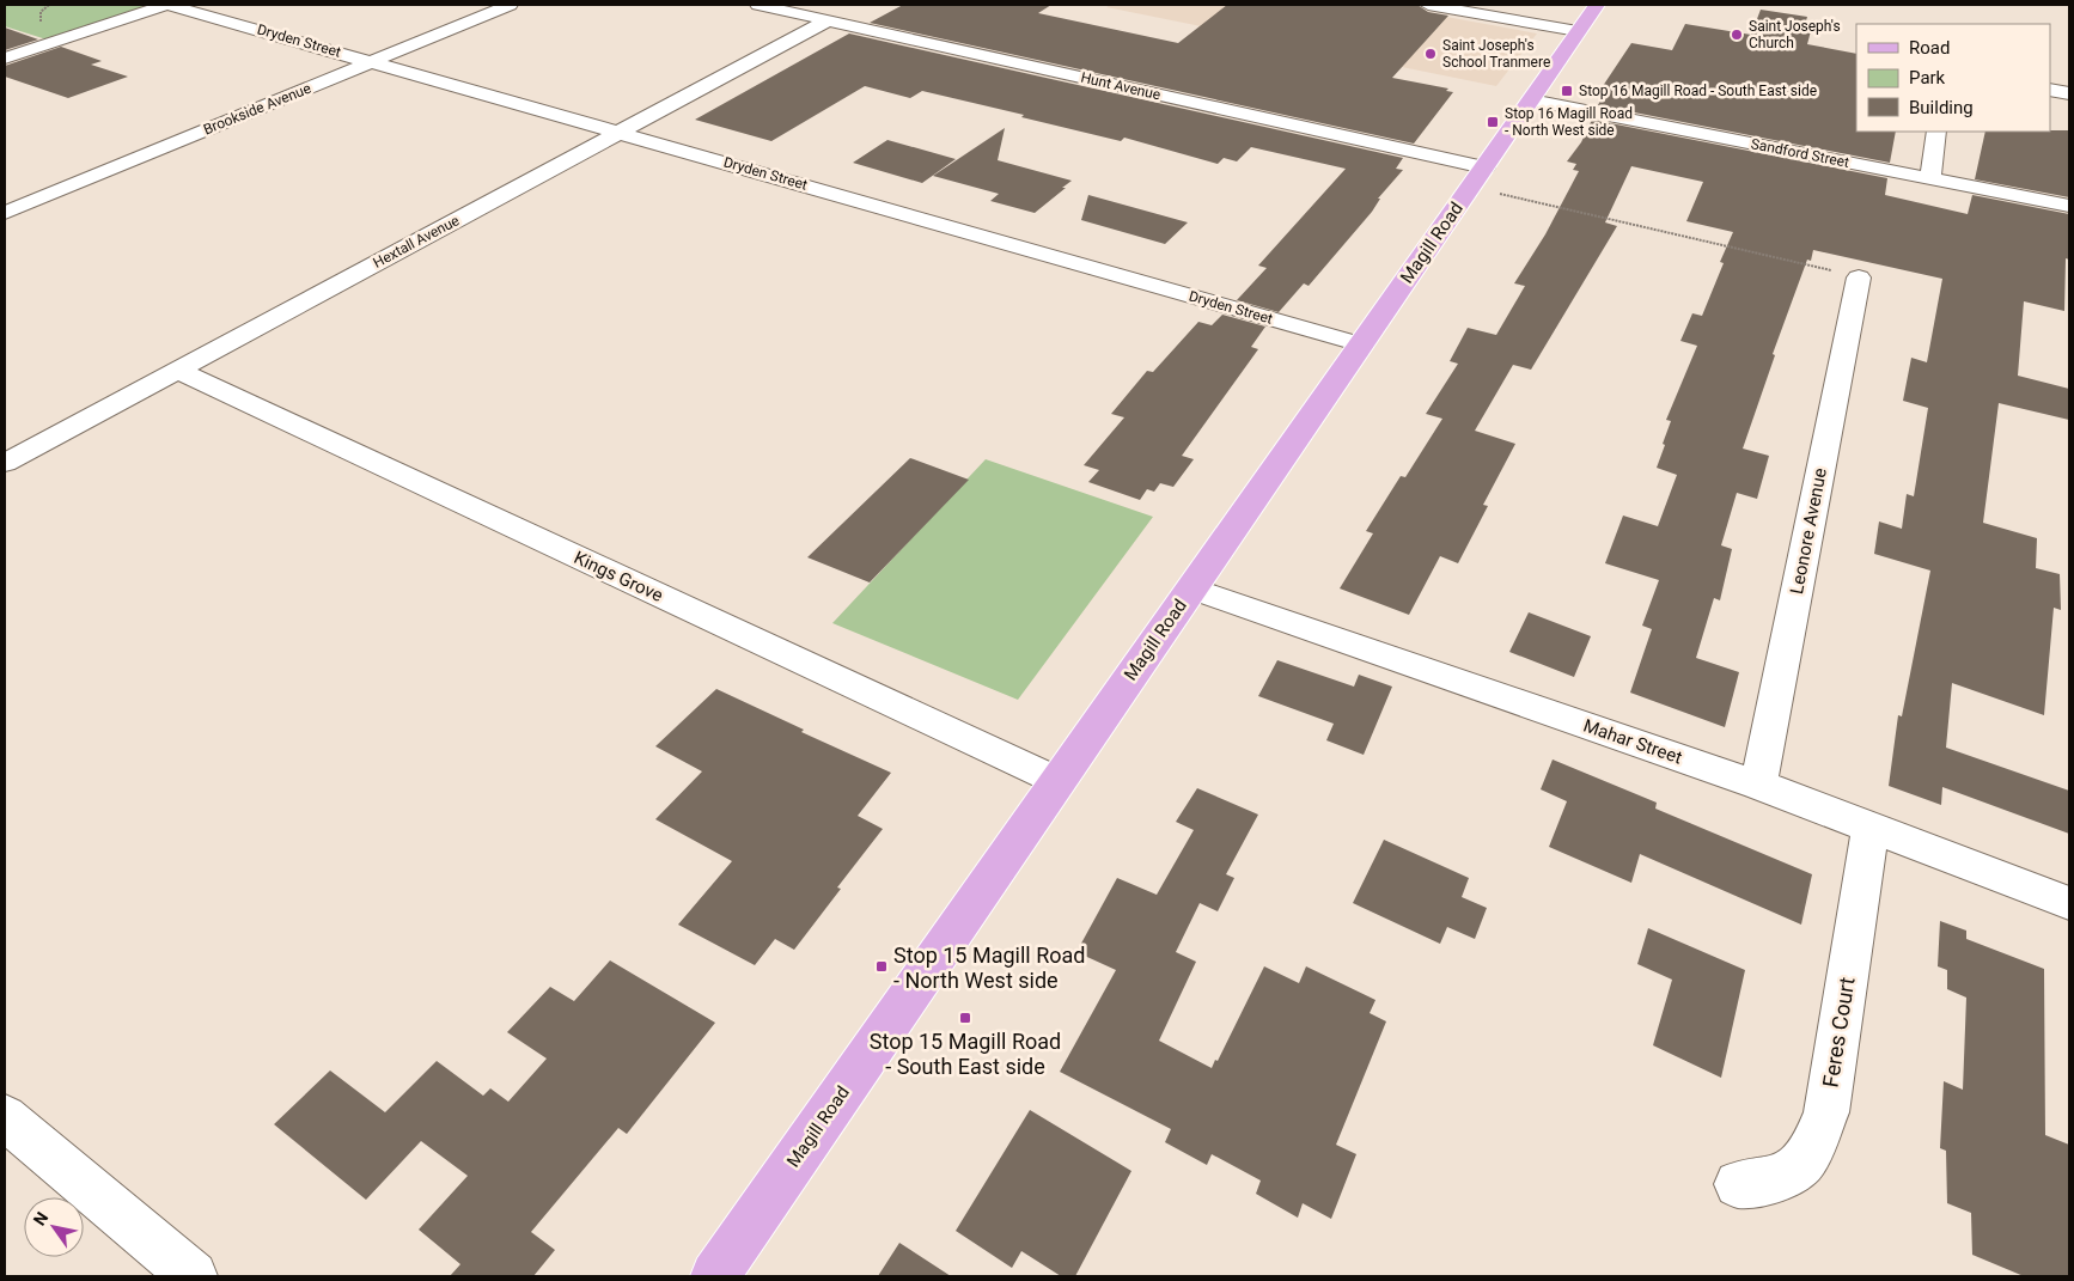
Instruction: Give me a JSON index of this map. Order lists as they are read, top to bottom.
{
  "streets": {
    "main road": ["Magill Road"],
    "street": [
      "Dryden Street",
      "Hunt Avenue",
      "Brookside Avenue",
      "Sandford Street",
      "Hextall Avenue",
      "Leonore Avenue",
      "Kings Grove",
      "Mahar Street",
      "Feres Court"
    ]
  },
  "crossings": [
    ["Dryden Street", "Brookside Avenue"],
    ["Dryden Street", "Hextall Avenue"],
    ["Dryden Street", "Magill Road"],
    ["Hunt Avenue", "Hextall Avenue"],
    ["Hunt Avenue", "Magill Road"],
    ["Sandford Street", "Magill Road"],
    ["Hextall Avenue", "Kings Grove"],
    ["Magill Road", "Kings Grove"],
    ["Magill Road", "Mahar Street"],
    ["Leonore Avenue", "Mahar Street"],
    ["Mahar Street", "Feres Court"]
  ],
  "places": {
    "other": ["Saint Joseph's Church", "Saint Joseph's School Tranmere"],
    "transit": [
      "Stop 16 Magill Road - South East side",
      "Stop 16 Magill Road - North West side",
      "Stop 15 Magill Road - North West side",
      "Stop 15 Magill Road - South East side"
    ]
  },
  "legend": ["Road", "Park", "Building"],
  "north": "top left"
}
